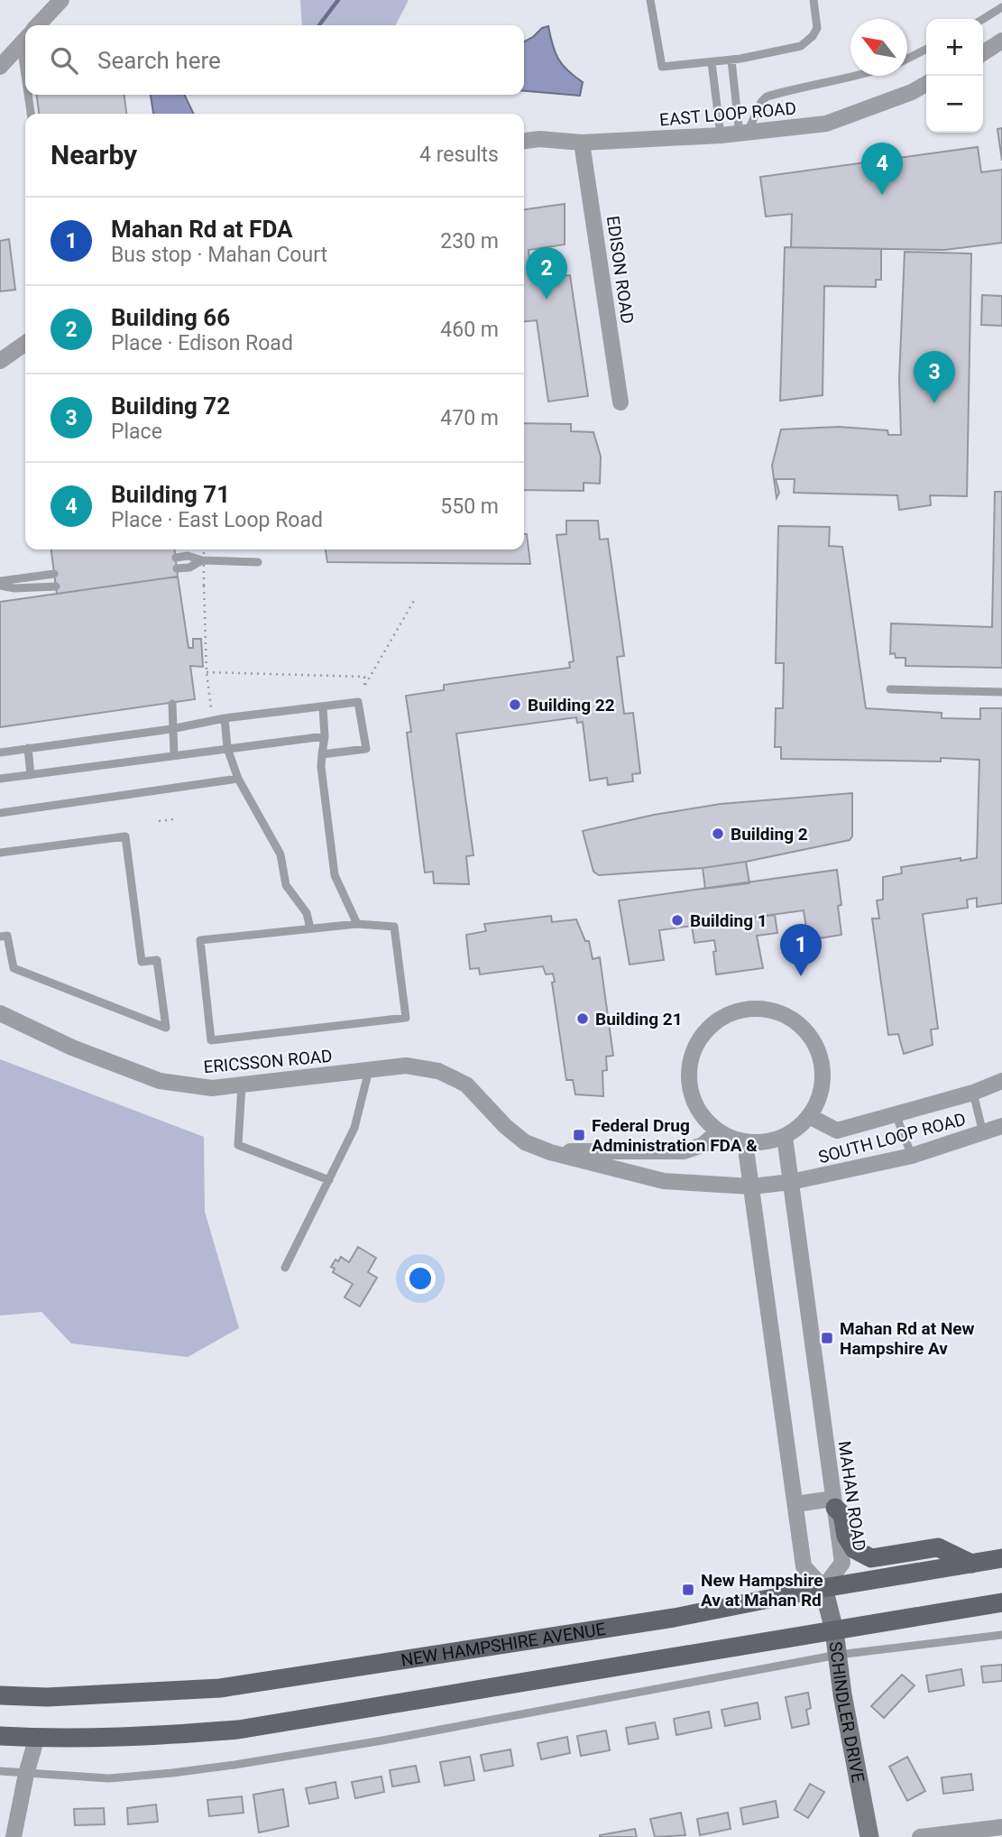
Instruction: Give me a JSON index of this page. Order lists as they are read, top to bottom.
{
  "streets": {
    "main road": ["NEW HAMPSHIRE AVENUE"],
    "street": [
      "EAST LOOP ROAD",
      "EDISON ROAD",
      "ERICSSON ROAD",
      "SOUTH LOOP ROAD",
      "MAHAN ROAD",
      "SCHINDLER DRIVE"
    ]
  },
  "crossings": [
    ["EAST LOOP ROAD", "EDISON ROAD"],
    ["SOUTH LOOP ROAD", "MAHAN ROAD"],
    ["MAHAN ROAD", "NEW HAMPSHIRE AVENUE"],
    ["MAHAN ROAD", "SCHINDLER DRIVE"],
    ["NEW HAMPSHIRE AVENUE", "SCHINDLER DRIVE"]
  ],
  "places": {
    "other": [
      "Building 22",
      "Building 2",
      "Building 1",
      "Building 21"
    ],
    "transit": ["Federal Drug Administration FDA &", "Mahan Rd at New Hampshire Av", "New Hampshire Av at Mahan Rd"]
  },
  "north": "top left",
  "page": {
    "map_buttons": ["+", "−"],
    "search": "Search here",
    "heading": ["Nearby", "4 results"],
    "pins": [
      "4",
      "2",
      "3",
      "1"
    ],
    "list": [
      {
        "mark": "1",
        "name": "Mahan Rd at FDA",
        "note": "Bus stop · Mahan Court",
        "value": "230 m"
      },
      {
        "mark": "2",
        "name": "Building 66",
        "note": "Place · Edison Road",
        "value": "460 m"
      },
      {
        "mark": "3",
        "name": "Building 72",
        "note": "Place",
        "value": "470 m"
      },
      {
        "mark": "4",
        "name": "Building 71",
        "note": "Place · East Loop Road",
        "value": "550 m"
      }
    ]
  }
}
